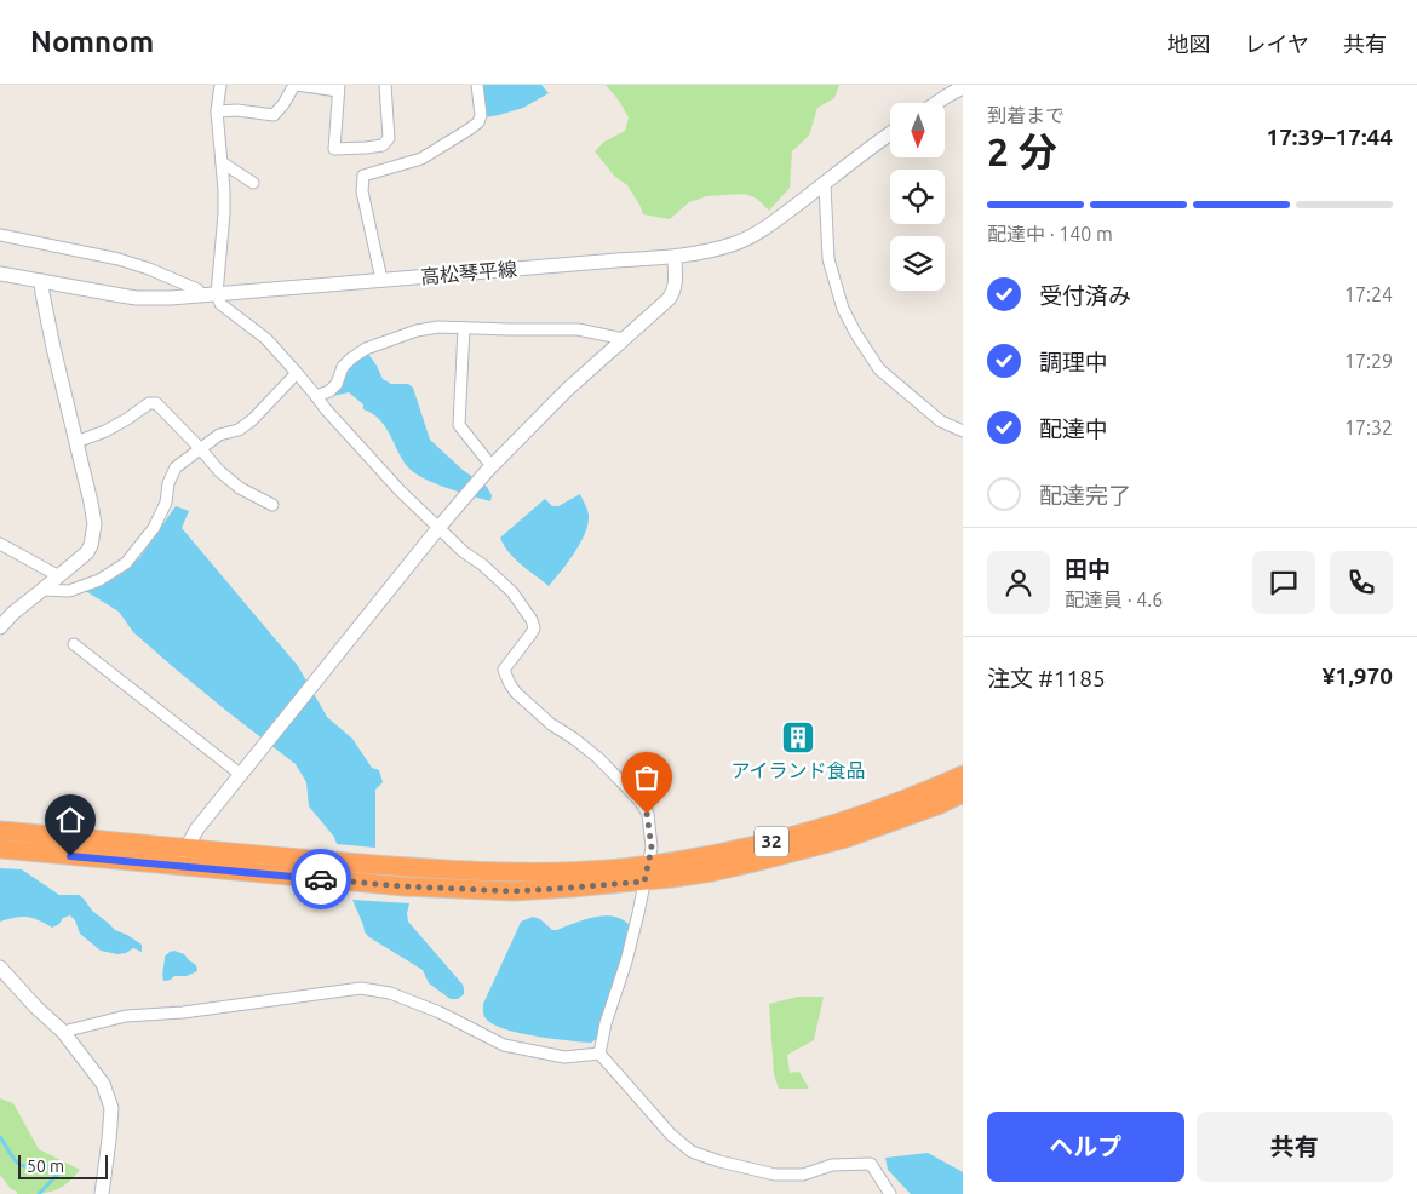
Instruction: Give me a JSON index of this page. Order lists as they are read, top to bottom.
{
  "streets": {
    "highway": ["32"],
    "street": ["高松琴平線"]
  },
  "places": {
    "building": ["アイランド食品"]
  },
  "scale_bar": "50 m",
  "north": "bottom",
  "page": {
    "header": "Nomnom",
    "nav": ["地図", "レイヤ", "共有"],
    "heading": ["2 分", "到着まで", "17:39–17:44"],
    "panel": [
      "田中",
      "配達員 · 4.6",
      "注文 #1185",
      "¥1,970"
    ],
    "bar": "配達中 · 140 m",
    "list": [
      ["受付済み", "17:24"],
      ["調理中", "17:29"],
      ["配達中", "17:32"],
      "配達完了"
    ],
    "buttons": ["ヘルプ", "共有"],
    "scale": "50 m"
  }
}
